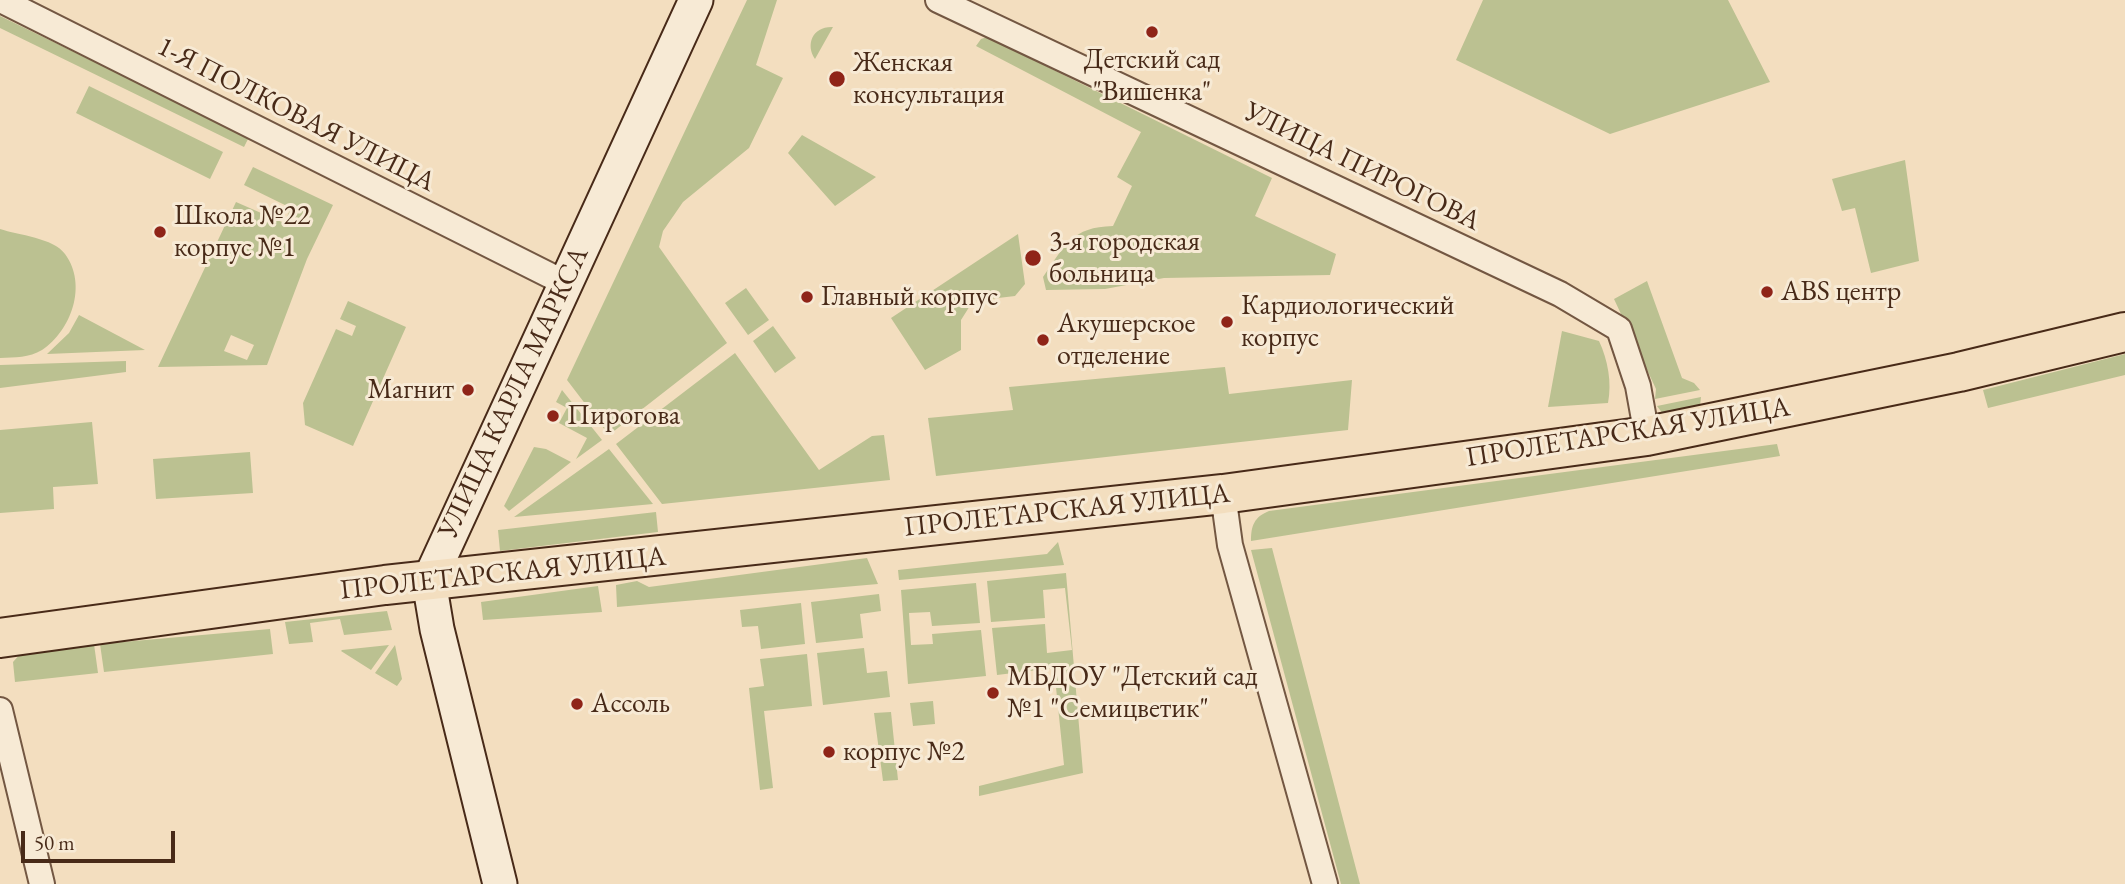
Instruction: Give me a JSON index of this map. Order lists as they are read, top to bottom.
{
  "streets": {
    "main road": ["УЛИЦА КАРЛА МАРКСА", "ПРОЛЕТАРСКАЯ УЛИЦА"],
    "street": ["1-Я ПОЛКОВАЯ УЛИЦА", "УЛИЦА ПИРОГОВА"]
  },
  "crossings": [
    ["1-Я ПОЛКОВАЯ УЛИЦА", "УЛИЦА КАРЛА МАРКСА"],
    ["УЛИЦА ПИРОГОВА", "ПРОЛЕТАРСКАЯ УЛИЦА"],
    ["УЛИЦА КАРЛА МАРКСА", "ПРОЛЕТАРСКАЯ УЛИЦА"]
  ],
  "places": [
    "Детский сад \"Вишенка\"",
    "Женская консультация",
    "Школа №22 корпус №1",
    "3-я городская больница",
    "ABS центр",
    "Главный корпус",
    "Кардиологический корпус",
    "Акушерское отделение",
    "Магнит",
    "Пирогова",
    "МБДОУ \"Детский сад №1 \"Семицветик\"",
    "Ассоль",
    "корпус №2"
  ],
  "scale_bar": "50 m"
}
